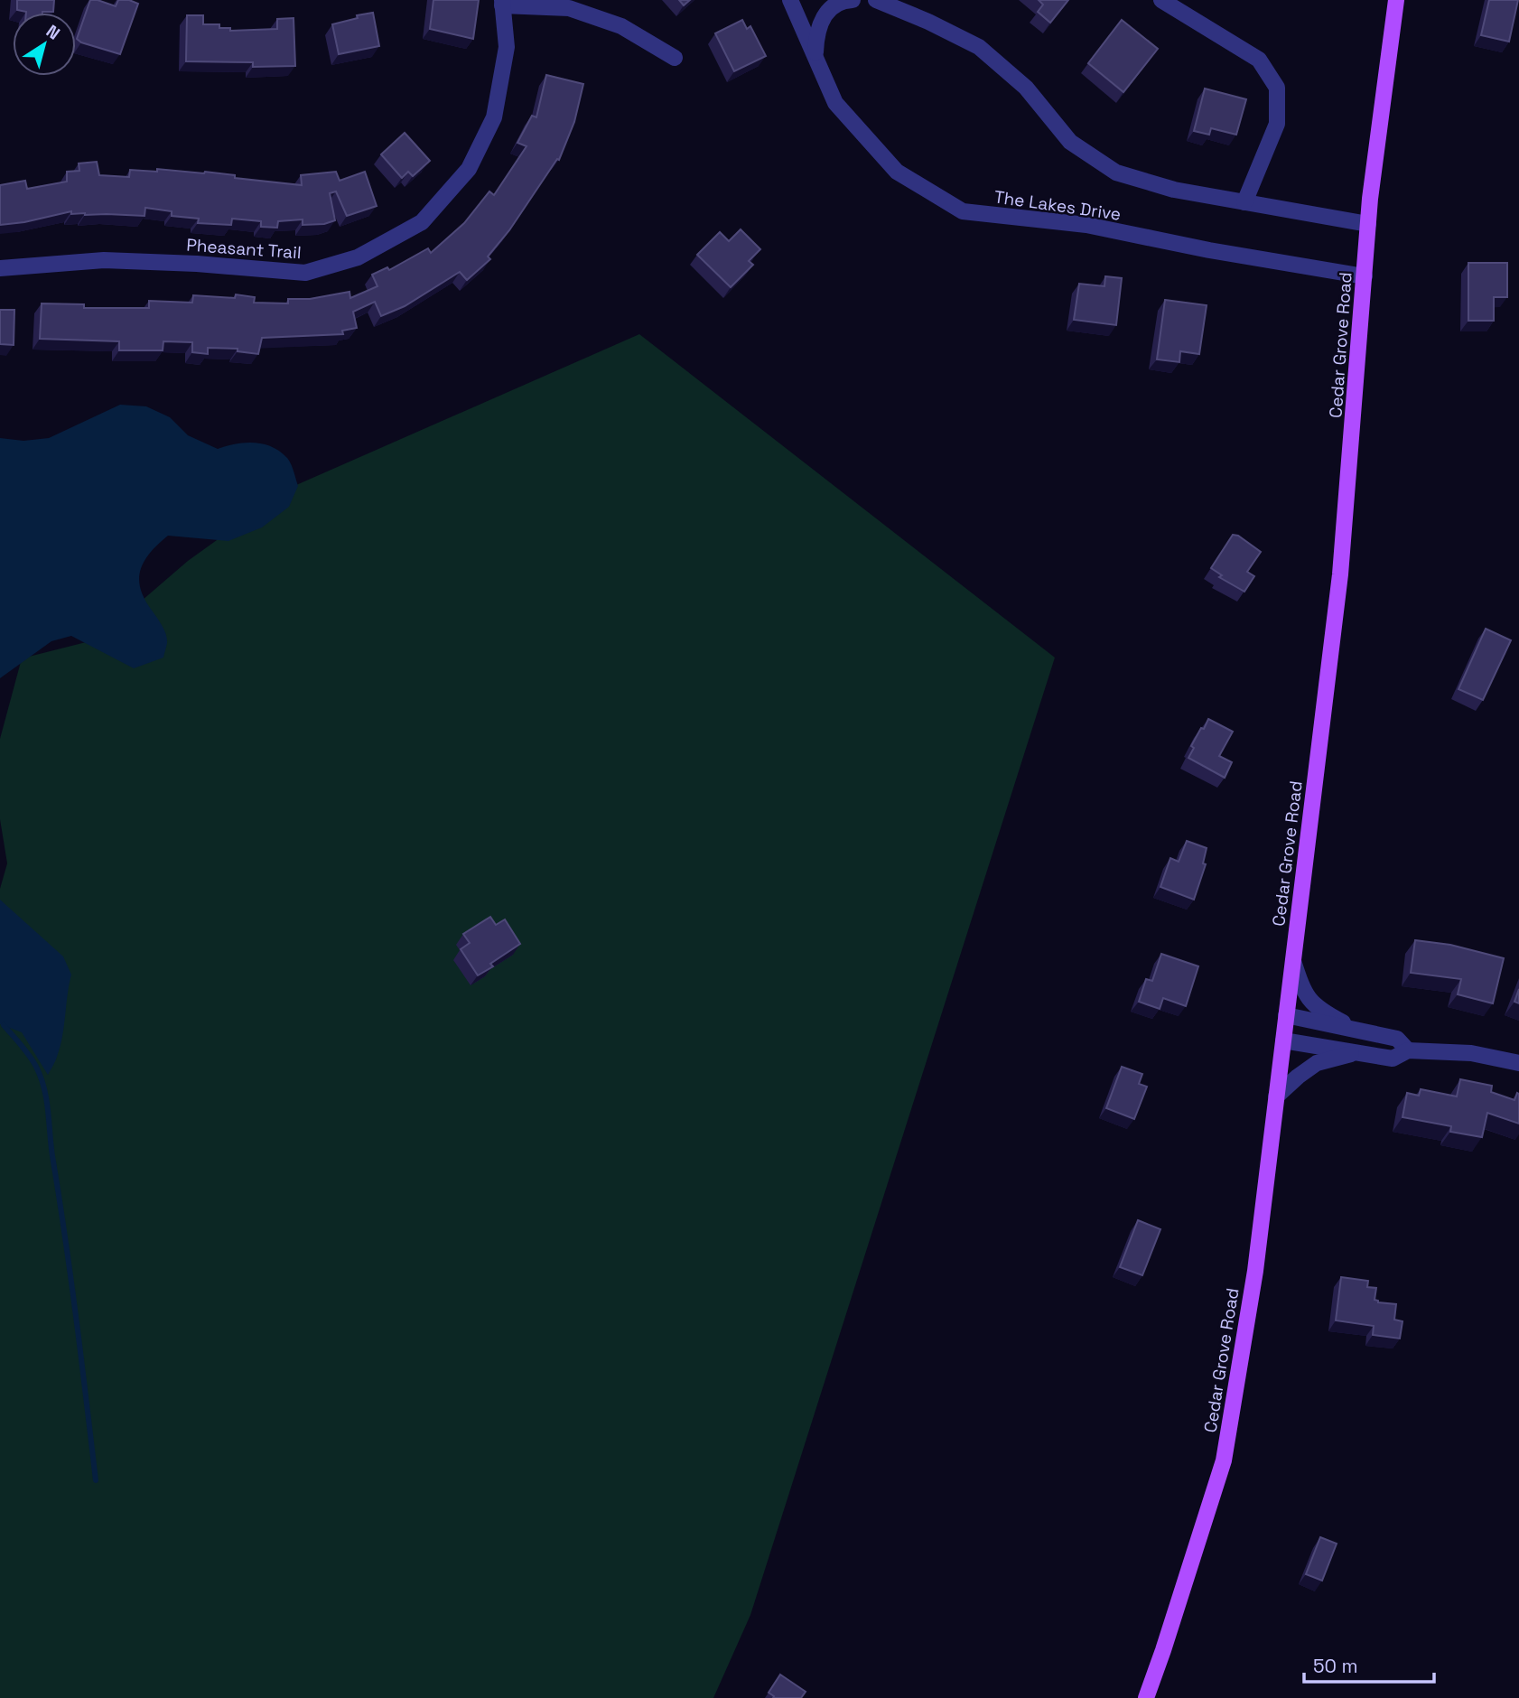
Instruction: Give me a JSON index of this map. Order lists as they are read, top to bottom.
{
  "streets": {
    "main road": ["Cedar Grove Road"],
    "street": ["The Lakes Drive", "Pheasant Trail"]
  },
  "crossings": [
    ["The Lakes Drive", "Cedar Grove Road"]
  ],
  "scale_bar": "50 m",
  "north": "top right"
}
